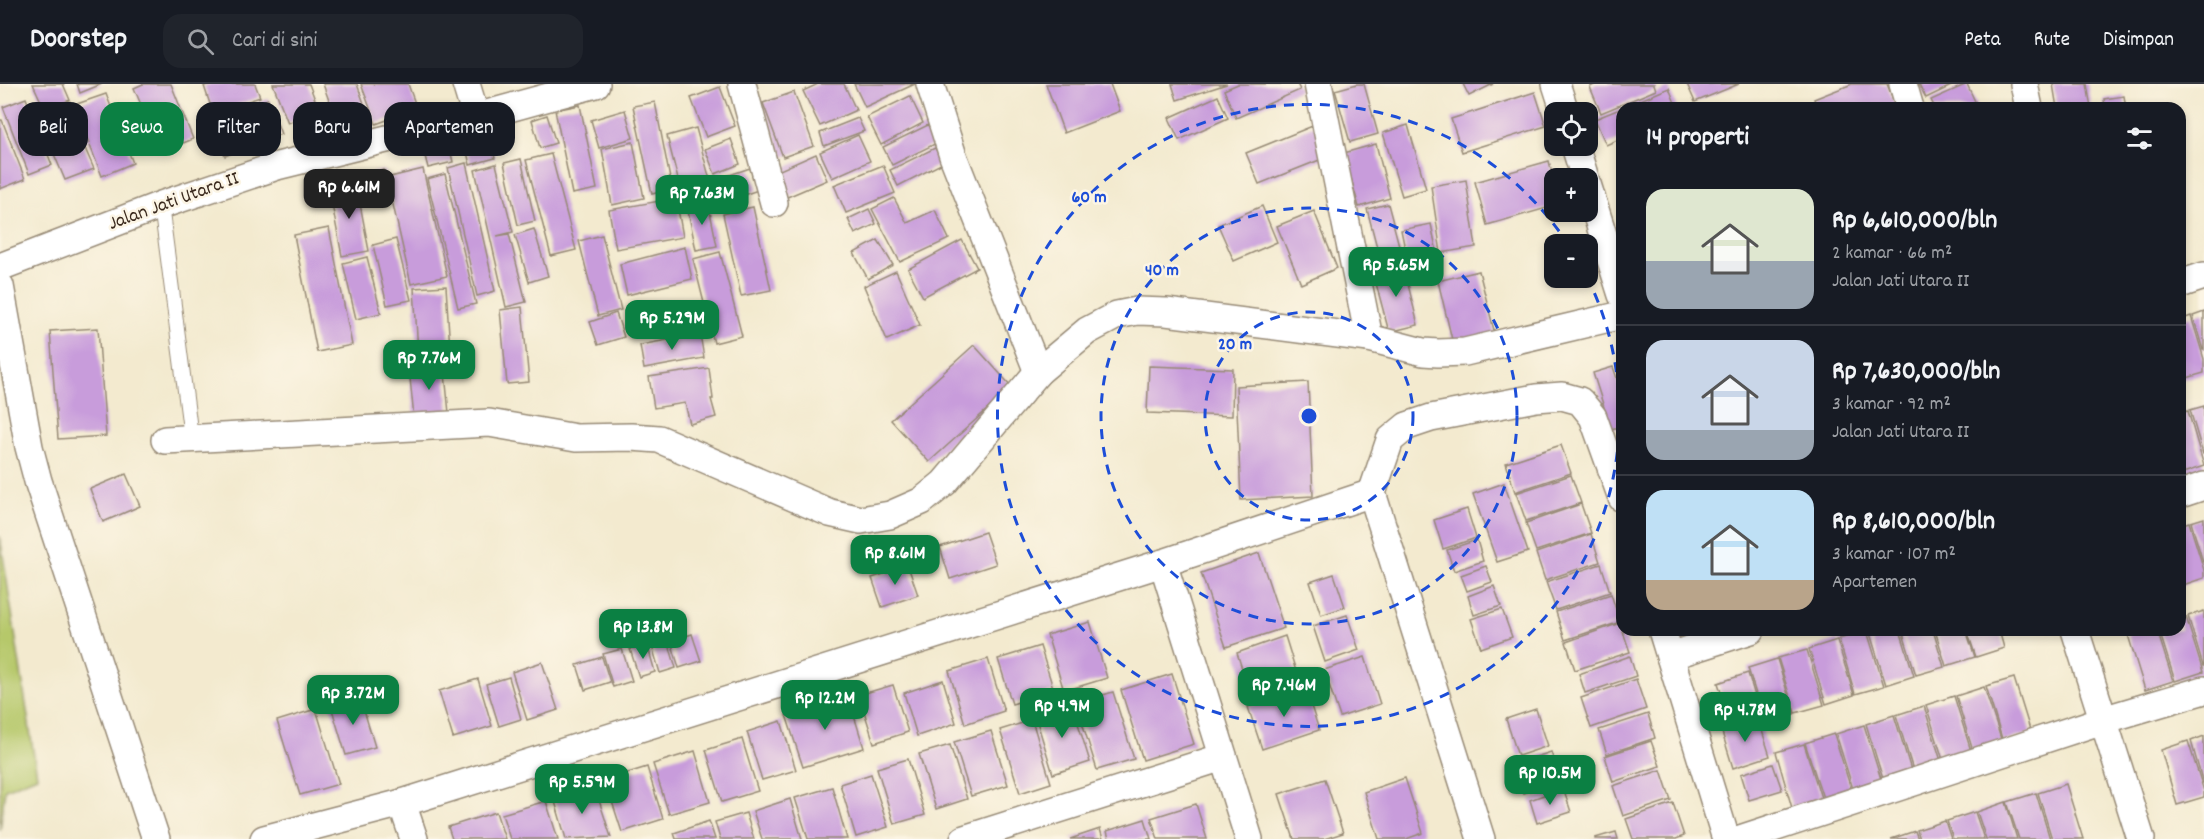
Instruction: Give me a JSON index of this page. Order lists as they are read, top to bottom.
{
  "streets": {
    "street": ["Jalan Jati Utara II"]
  },
  "page": {
    "header": "Doorstep",
    "search": "Cari di sini",
    "nav": ["Peta", "Rute", "Disimpan"],
    "map_buttons": ["+", "−"],
    "chip": [
      "Beli",
      "Sewa",
      "Filter",
      "Baru",
      "Apartemen"
    ],
    "heading": "14 properti",
    "price": [
      "Rp 6.61M",
      "Rp 7.63M",
      "Rp 5.65M",
      "Rp 5.29M",
      "Rp 7.76M",
      "Rp 8.61M",
      "Rp 13.8M",
      "Rp 7.46M",
      "Rp 3.72M",
      "Rp 12.2M",
      "Rp 4.9M",
      "Rp 4.78M",
      "Rp 10.5M",
      "Rp 5.59M"
    ],
    "list": [
      {
        "name": "Rp 6,610,000/bln",
        "note": "2 kamar · 66 m² · Jalan Jati Utara II"
      },
      {
        "name": "Rp 7,630,000/bln",
        "note": "3 kamar · 92 m² · Jalan Jati Utara II"
      },
      {
        "name": "Rp 8,610,000/bln",
        "note": "3 kamar · 107 m² · Apartemen"
      }
    ]
  },
  "rings": ["60 m", "40 m", "20 m"]
}
